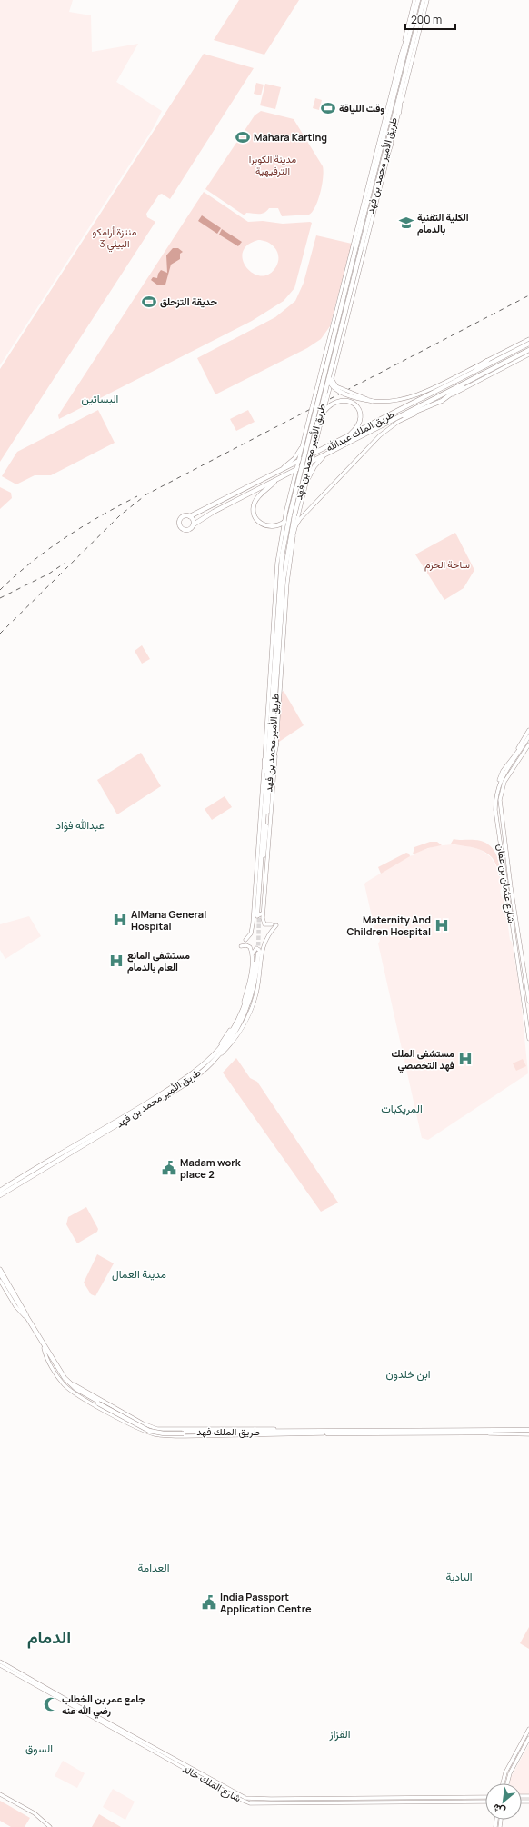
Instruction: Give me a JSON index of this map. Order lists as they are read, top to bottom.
{
  "streets": {
    "highway": ["طريق الأمير محمد بن فهد", "طريق الملك عبدالله", "طريق الملك فهد"],
    "main road": ["شارع عثمان بن عفان", "شارع الملك خالد"]
  },
  "districts": [
    "البساتين",
    "عبدالله فؤاد",
    "المريكبات",
    "مدينة العمال",
    "ابن خلدون",
    "العدامة",
    "البادية",
    "الدمام",
    "القزاز",
    "السوق"
  ],
  "parks": ["مدينة الكوبرا الترفيهية", "منتزة أرامكو البيئي 3", "ساحة الحزم"],
  "places": {
    "sports": ["وقت اللياقة", "Mahara Karting", "حديقة التزحلق"],
    "school or university": ["الكلية التقنية بالدمام"],
    "hospital": [
      "AlMana General Hospital",
      "Maternity And Children Hospital",
      "مستشفى المانع العام بالدمام",
      "مستشفى الملك فهد التخصصي"
    ],
    "public building": ["Madam work place 2", "India Passport Application Centre"],
    "mosque": ["جامع عمر بن الخطاب رضي الله عنه"]
  },
  "scale_bar": "200 m",
  "north": "bottom left"
}
